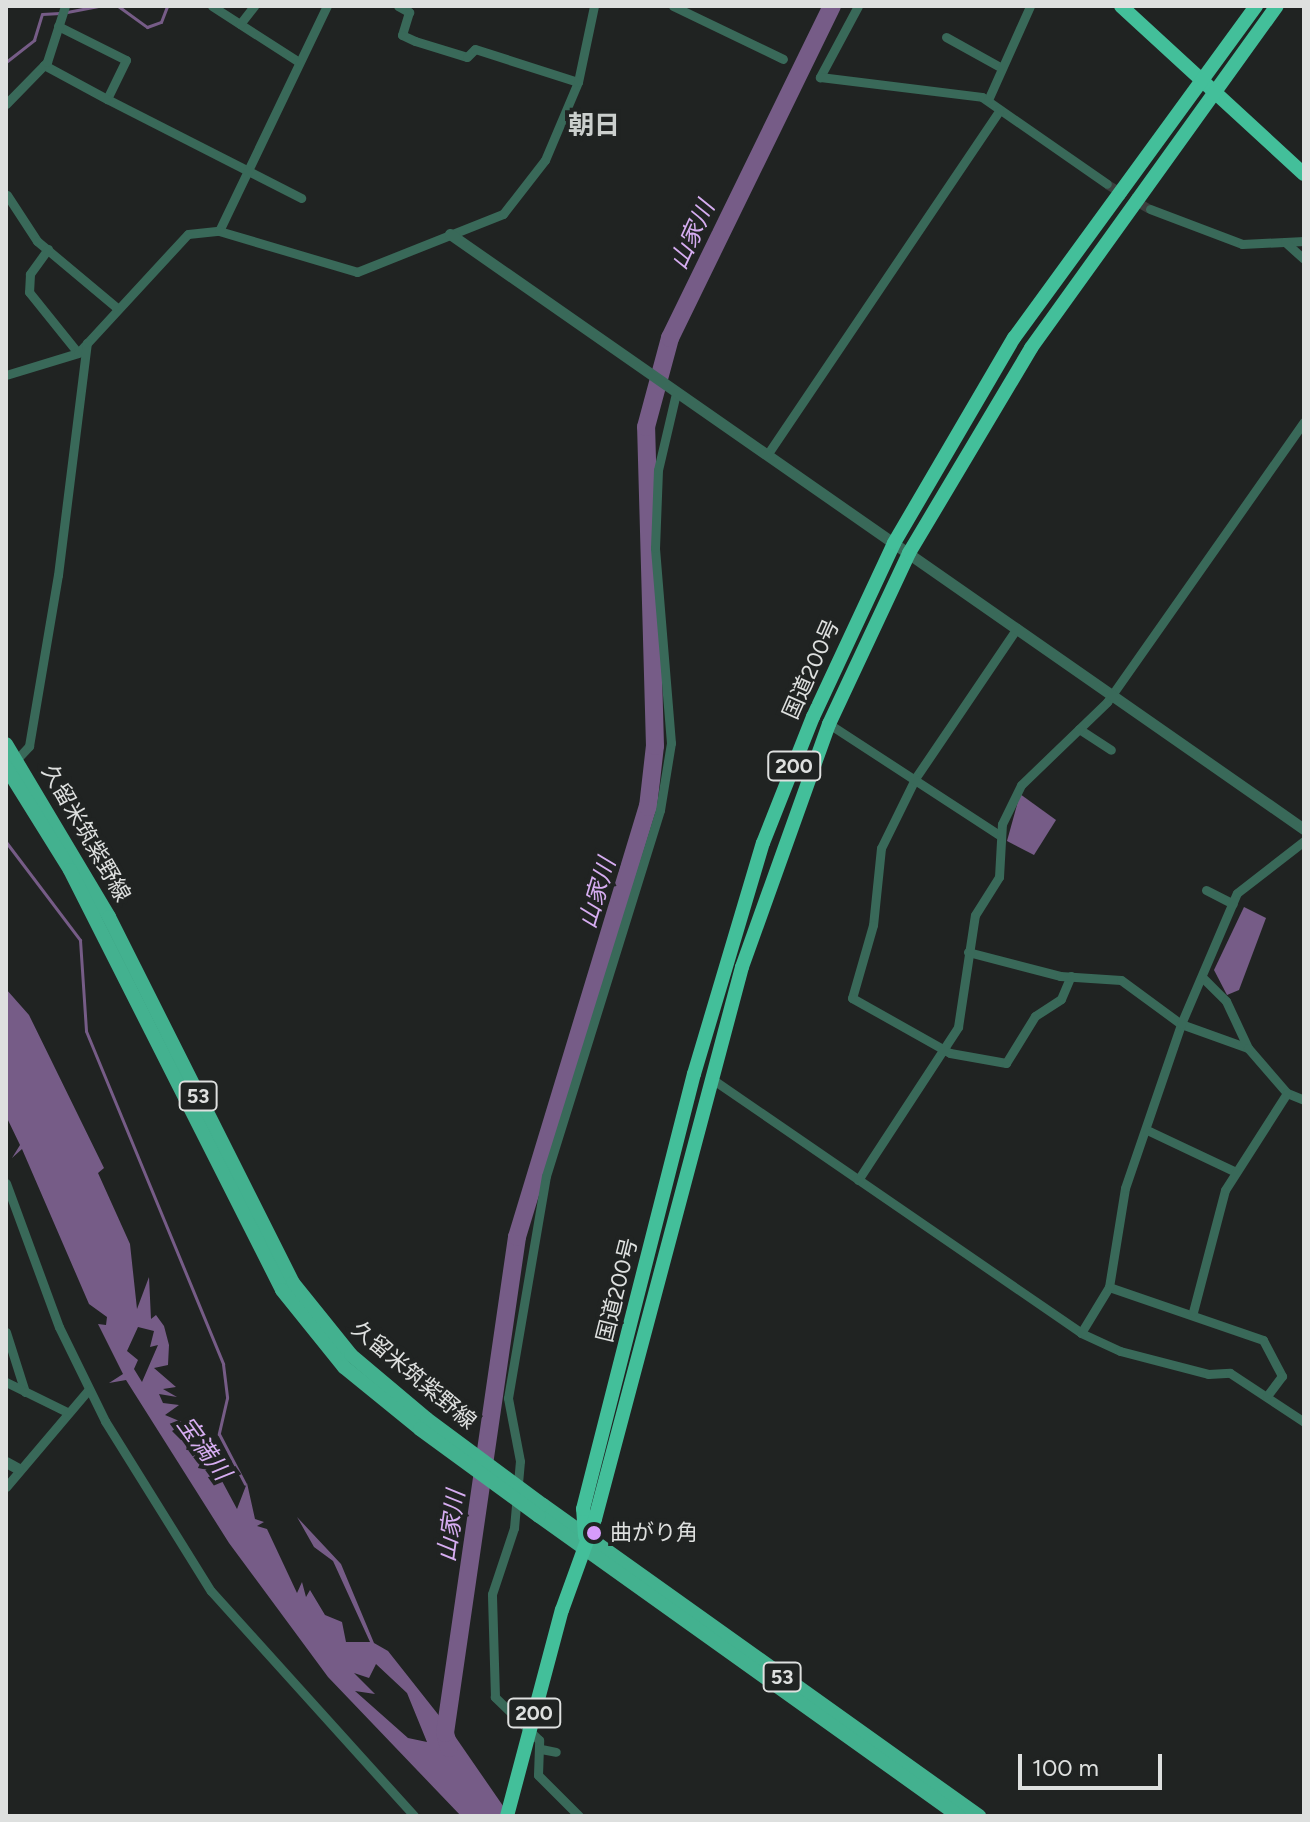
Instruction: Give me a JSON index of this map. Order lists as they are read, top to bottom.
{
  "streets": {
    "highway": ["国道200号", "200"],
    "main road": ["久留米筑紫野線", "53"]
  },
  "crossings": [
    ["国道200号", "200"],
    ["国道200号", "久留米筑紫野線"]
  ],
  "districts": ["朝日"],
  "water": ["山家川", "宝満川"],
  "places": ["曲がり角"],
  "scale_bar": "100 m"
}
